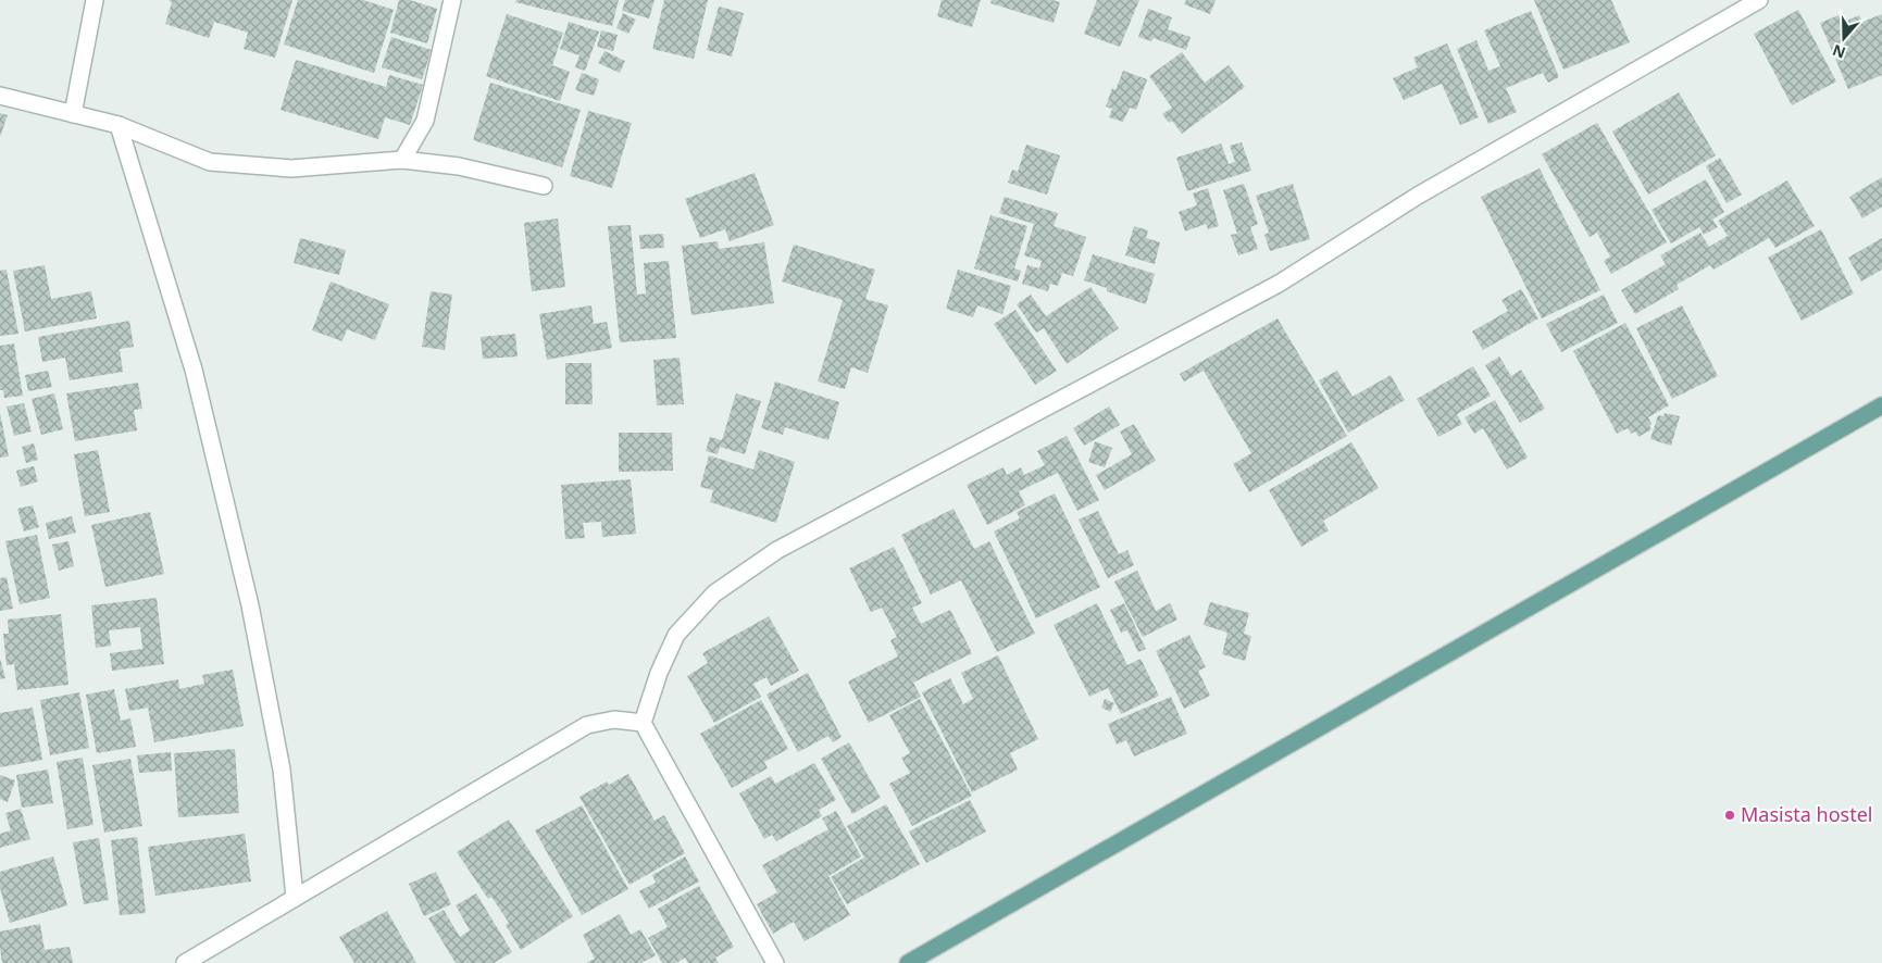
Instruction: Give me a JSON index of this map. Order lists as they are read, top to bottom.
{
  "places": ["Masista hostel"],
  "north": "bottom"
}
